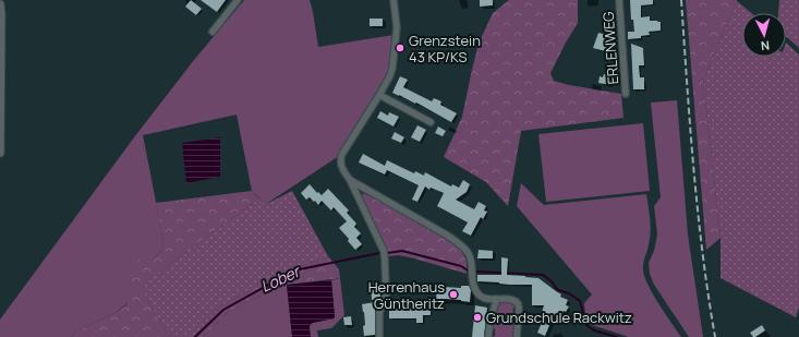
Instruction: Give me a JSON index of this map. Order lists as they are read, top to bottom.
{
  "streets": {
    "street": ["ERLENWEG"]
  },
  "water": ["Lober"],
  "places": ["Grenzstein 43 KP/KS", "Herrenhaus Güntheritz", "Grundschule Rackwitz"],
  "north": "bottom"
}
